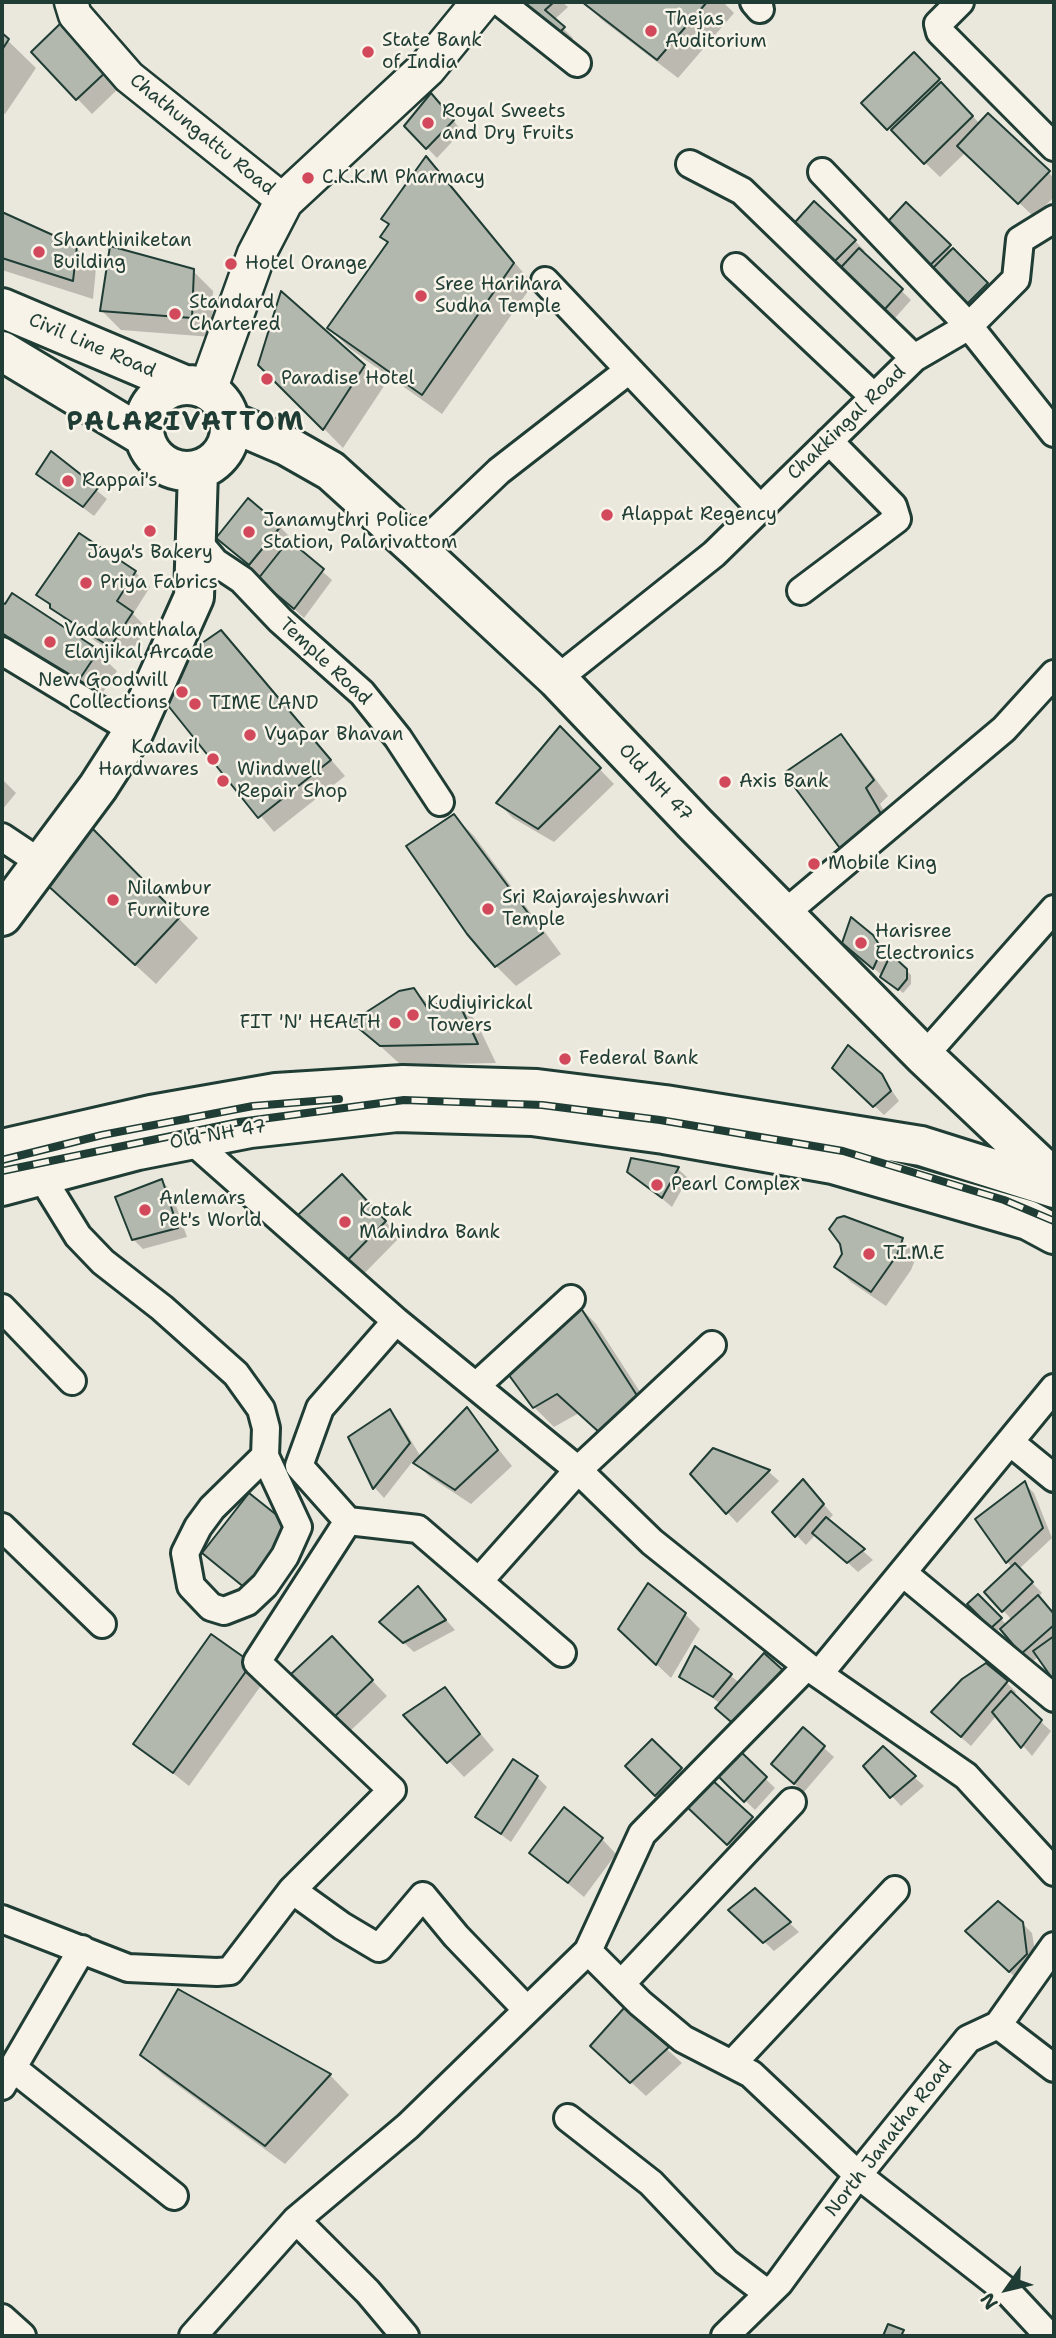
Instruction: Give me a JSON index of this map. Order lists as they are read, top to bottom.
{
  "streets": {
    "main road": ["Civil Line Road", "Old NH 47"],
    "street": [
      "Chathungattu Road",
      "Chakkingal Road",
      "Temple Road",
      "North Janatha Road"
    ]
  },
  "crossings": [
    ["Civil Line Road", "Old NH 47"],
    ["Chakkingal Road", "Old NH 47"]
  ],
  "districts": ["PALARIVATTOM"],
  "places": [
    "Thejas Auditorium",
    "State Bank of India",
    "Royal Sweets and Dry Fruits",
    "C.K.K.M Pharmacy",
    "Shanthiniketan Building",
    "Hotel Orange",
    "Sree Harihara Sudha Temple",
    "Standard Chartered",
    "Paradise Hotel",
    "Rappai's",
    "Alappat Regency",
    "Jaya's Bakery",
    "Janamythri Police Station, Palarivattom",
    "Priya Fabrics",
    "Vadakumthala Elanjikal Arcade",
    "New Goodwill Collections",
    "TIME LAND",
    "Vyapar Bhavan",
    "Kadavil Hardwares",
    "Windwell Repair Shop",
    "Axis Bank",
    "Mobile King",
    "Nilambur Furniture",
    "Sri Rajarajeshwari Temple",
    "Harisree Electronics",
    "Kudiyirickal Towers",
    "FIT 'N' HEALTH",
    "Federal Bank",
    "Pearl Complex",
    "Anlemars Pet's World",
    "Kotak Mahindra Bank",
    "T.I.M.E"
  ],
  "north": "bottom left"
}
